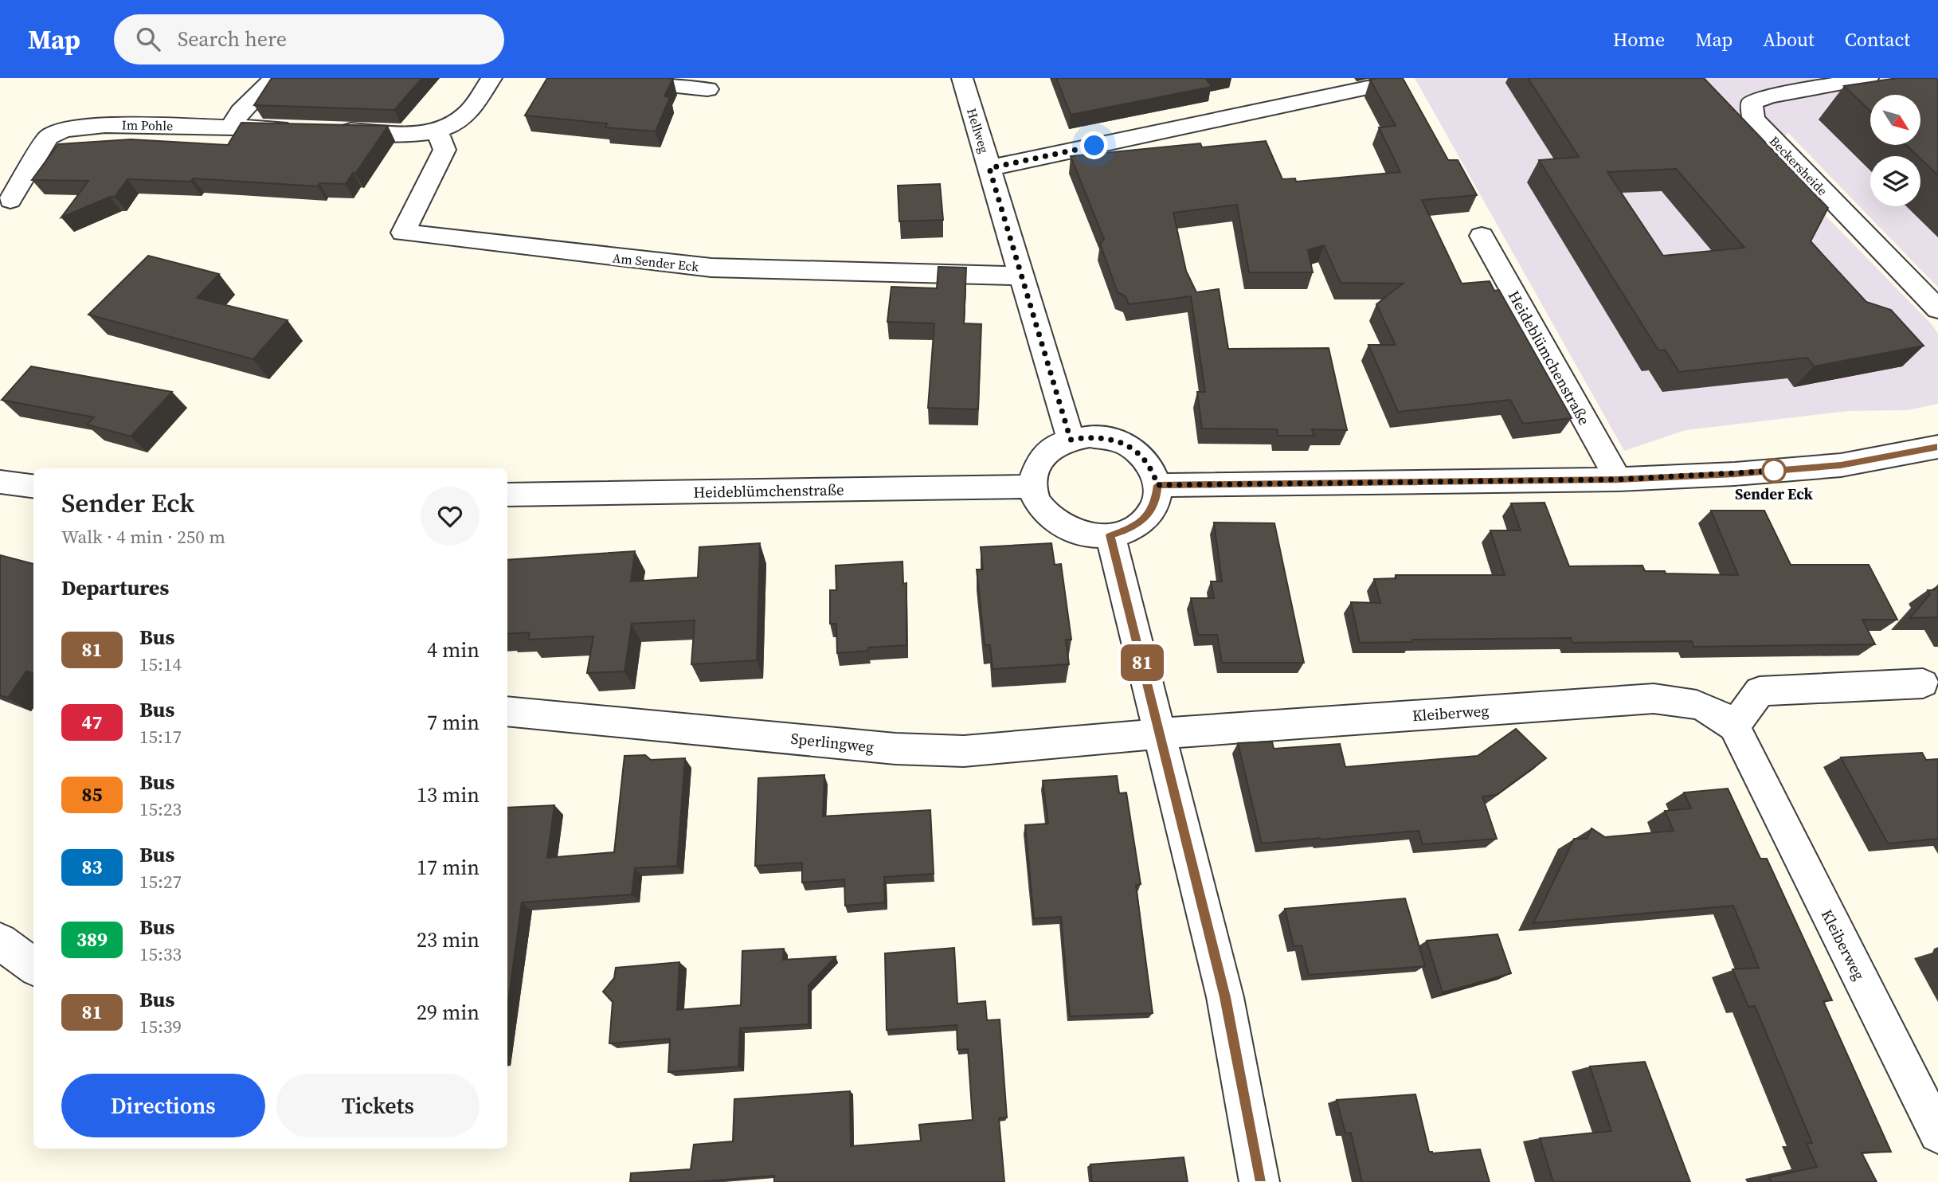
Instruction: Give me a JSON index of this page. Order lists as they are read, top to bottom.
{
  "streets": {
    "street": [
      "Im Pohle",
      "Hellweg",
      "Beckersheide",
      "Am Sender Eck",
      "Heideblümchenstraße",
      "Kleiberweg",
      "Sperlingweg"
    ]
  },
  "crossings": [
    ["Hellweg", "Am Sender Eck"],
    ["Hellweg", "Heideblümchenstraße"],
    ["Kleiberweg", "Sperlingweg"]
  ],
  "places": ["Sender Eck"],
  "lines": ["bus line 81"],
  "north": "bottom right",
  "page": {
    "header": "Map",
    "search": "Search here",
    "nav": [
      "Home",
      "Map",
      "About",
      "Contact"
    ],
    "on_map": "81",
    "heading": [
      ["Sender Eck", "Walk · 4 min · 250 m"],
      "Departures"
    ],
    "list": [
      {
        "mark": "81",
        "name": "Bus",
        "note": "15:14",
        "value": "4 min"
      },
      {
        "mark": "47",
        "name": "Bus",
        "note": "15:17",
        "value": "7 min"
      },
      {
        "mark": "85",
        "name": "Bus",
        "note": "15:23",
        "value": "13 min"
      },
      {
        "mark": "83",
        "name": "Bus",
        "note": "15:27",
        "value": "17 min"
      },
      {
        "mark": "389",
        "name": "Bus",
        "note": "15:33",
        "value": "23 min"
      },
      {
        "mark": "81",
        "name": "Bus",
        "note": "15:39",
        "value": "29 min"
      }
    ],
    "buttons": ["Directions", "Tickets"]
  }
}
